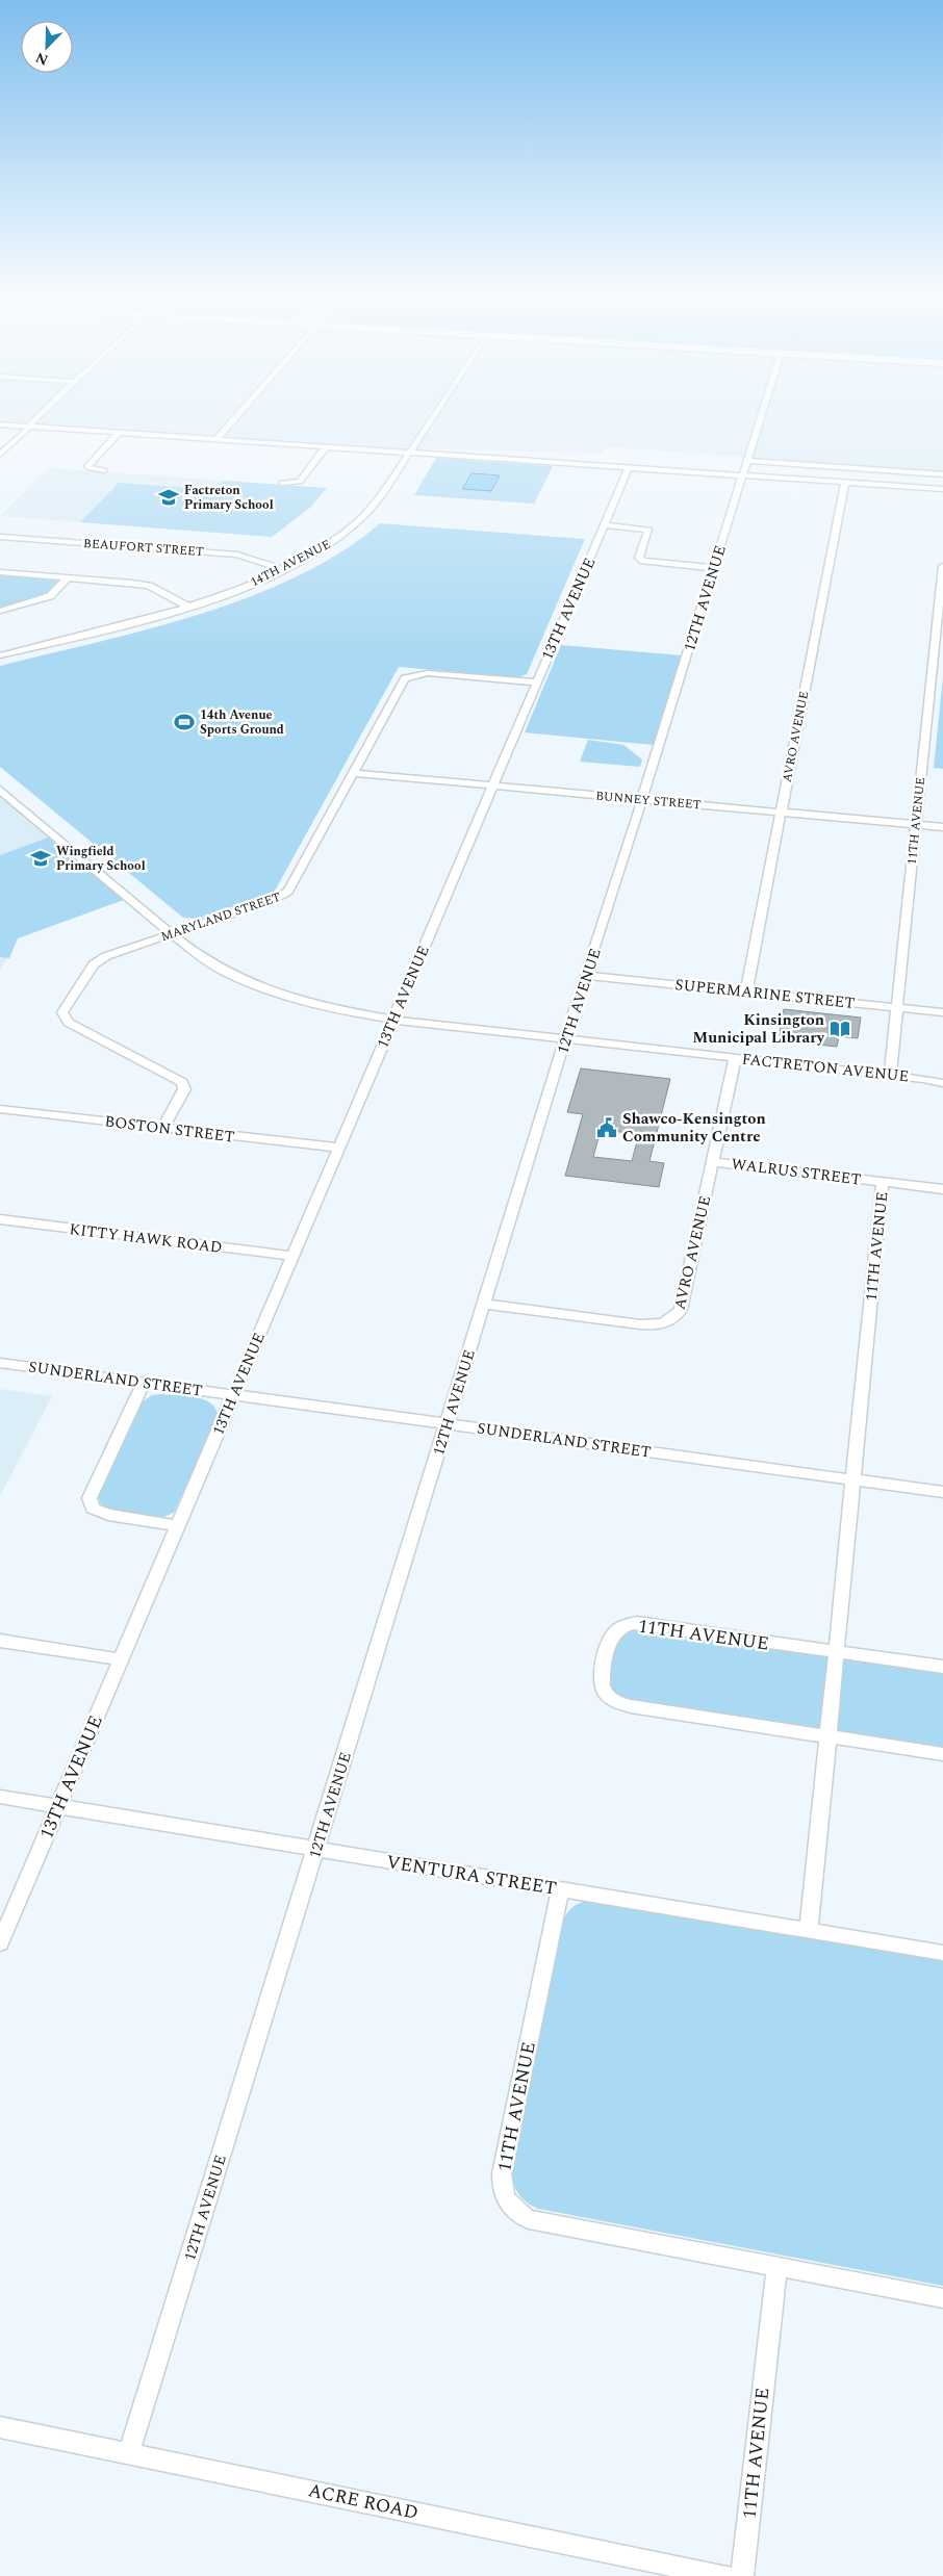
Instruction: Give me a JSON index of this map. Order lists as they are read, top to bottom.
{
  "streets": {
    "street": [
      "BEAUFORT STREET",
      "14TH AVENUE",
      "12TH AVENUE",
      "13TH AVENUE",
      "AVRO AVENUE",
      "BUNNEY STREET",
      "11TH AVENUE",
      "MARYLAND STREET",
      "SUPERMARINE STREET",
      "FACTRETON AVENUE",
      "BOSTON STREET",
      "WALRUS STREET",
      "KITTY HAWK ROAD",
      "SUNDERLAND STREET",
      "VENTURA STREET",
      "ACRE ROAD"
    ]
  },
  "crossings": [
    ["BEAUFORT STREET", "14TH AVENUE"],
    ["12TH AVENUE", "AVRO AVENUE"],
    ["12TH AVENUE", "BUNNEY STREET"],
    ["12TH AVENUE", "SUPERMARINE STREET"],
    ["12TH AVENUE", "FACTRETON AVENUE"],
    ["12TH AVENUE", "SUNDERLAND STREET"],
    ["12TH AVENUE", "VENTURA STREET"],
    ["12TH AVENUE", "ACRE ROAD"],
    ["13TH AVENUE", "BUNNEY STREET"],
    ["13TH AVENUE", "MARYLAND STREET"],
    ["13TH AVENUE", "FACTRETON AVENUE"],
    ["13TH AVENUE", "BOSTON STREET"],
    ["13TH AVENUE", "KITTY HAWK ROAD"],
    ["13TH AVENUE", "SUNDERLAND STREET"],
    ["13TH AVENUE", "VENTURA STREET"],
    ["AVRO AVENUE", "BUNNEY STREET"],
    ["AVRO AVENUE", "SUPERMARINE STREET"],
    ["AVRO AVENUE", "FACTRETON AVENUE"],
    ["AVRO AVENUE", "WALRUS STREET"],
    ["BUNNEY STREET", "11TH AVENUE"],
    ["BUNNEY STREET", "MARYLAND STREET"],
    ["11TH AVENUE", "SUPERMARINE STREET"],
    ["11TH AVENUE", "FACTRETON AVENUE"],
    ["11TH AVENUE", "WALRUS STREET"],
    ["11TH AVENUE", "SUNDERLAND STREET"],
    ["11TH AVENUE", "VENTURA STREET"],
    ["MARYLAND STREET", "FACTRETON AVENUE"],
    ["MARYLAND STREET", "BOSTON STREET"]
  ],
  "places": {
    "school or university": ["Factreton Primary School", "Wingfield Primary School"],
    "sports": ["14th Avenue Sports Ground"],
    "library": ["Kinsington Municipal Library"],
    "public building": ["Shawco-Kensington Community Centre"]
  },
  "north": "bottom left"
}
